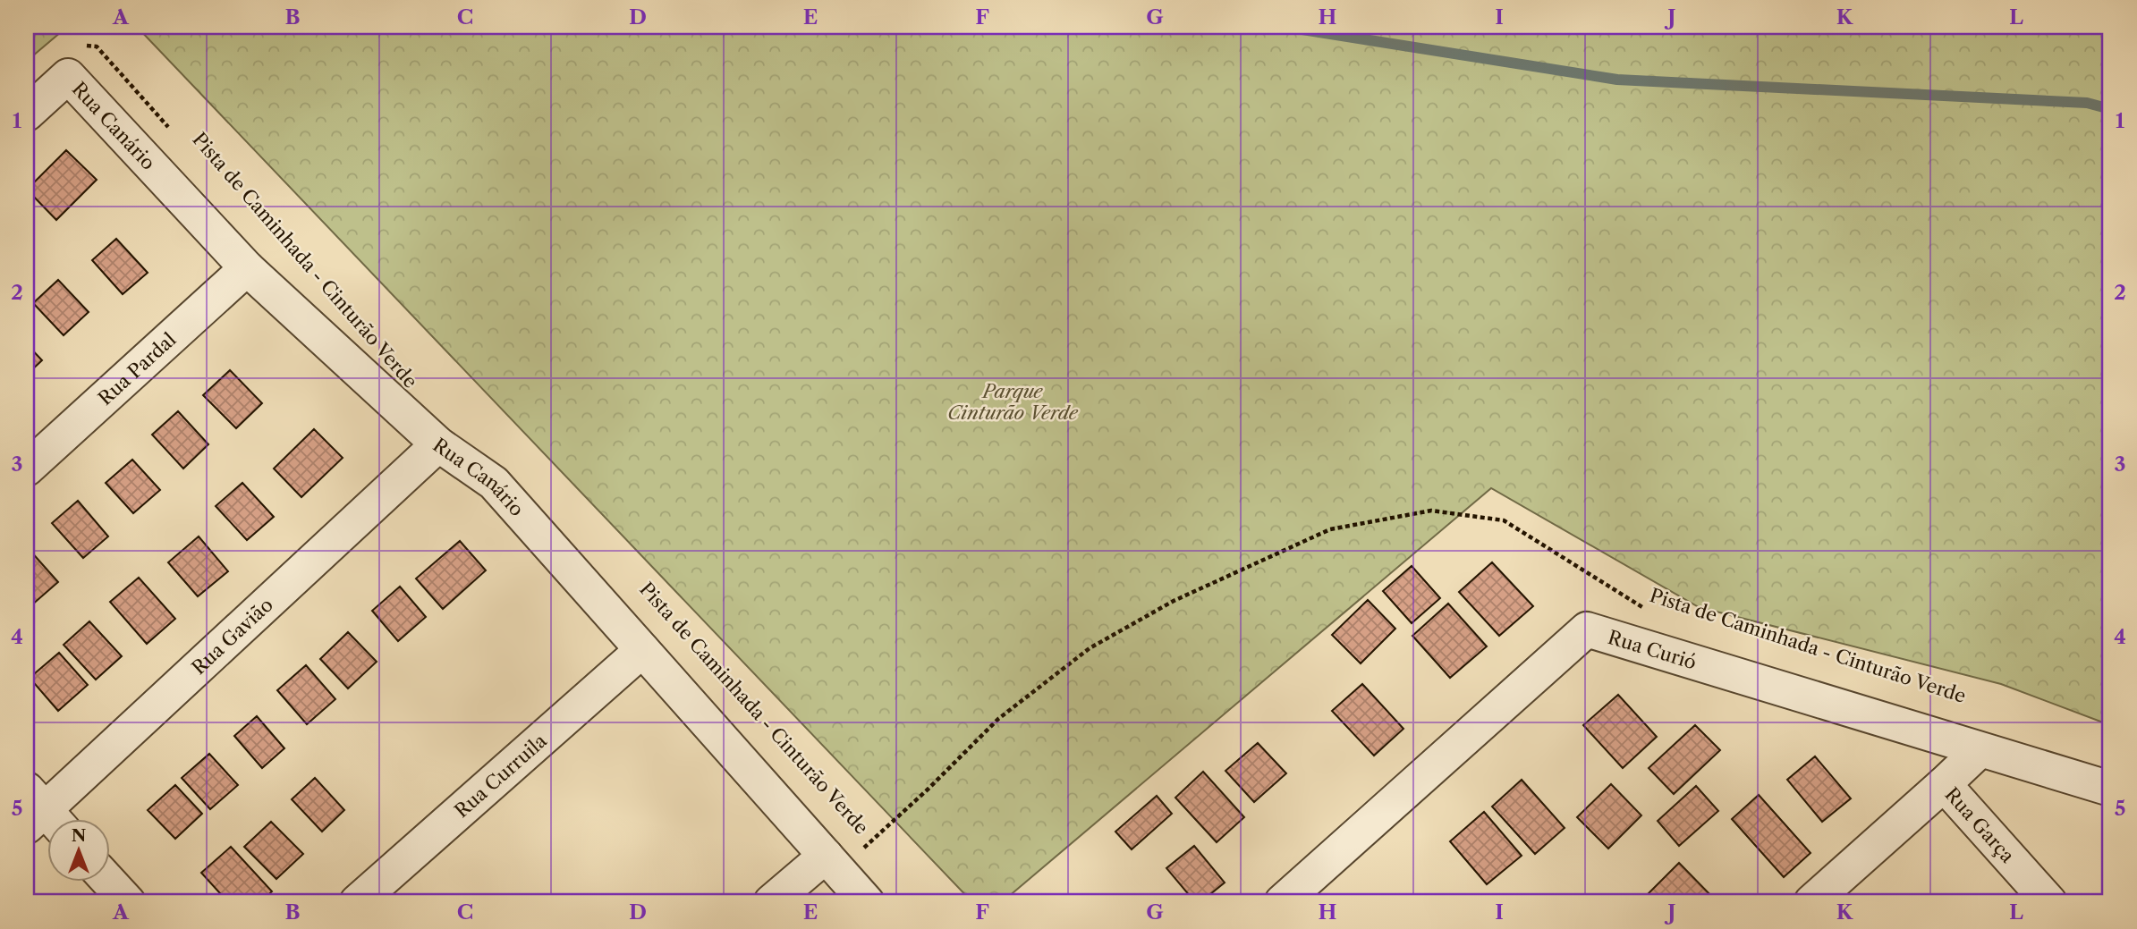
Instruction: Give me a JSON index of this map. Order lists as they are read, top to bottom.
{
  "streets": {
    "street": [
      "Rua Canário",
      "Rua Pardal",
      "Rua Gavião",
      "Rua Curió",
      "Rua Curruila",
      "Rua Garça"
    ],
    "path": ["Pista de Caminhada - Cinturão Verde"]
  },
  "crossings": [
    ["Rua Canário", "Rua Pardal"],
    ["Rua Canário", "Rua Gavião"],
    ["Rua Canário", "Rua Curruila"],
    ["Rua Curió", "Rua Garça"]
  ],
  "parks": ["Parque Cinturão Verde"],
  "north": "top",
  "grid": {
    "columns": [
      "A",
      "B",
      "C",
      "D",
      "E",
      "F",
      "G",
      "H",
      "I",
      "J",
      "K",
      "L"
    ],
    "rows": [
      "1",
      "2",
      "3",
      "4",
      "5"
    ]
  }
}
